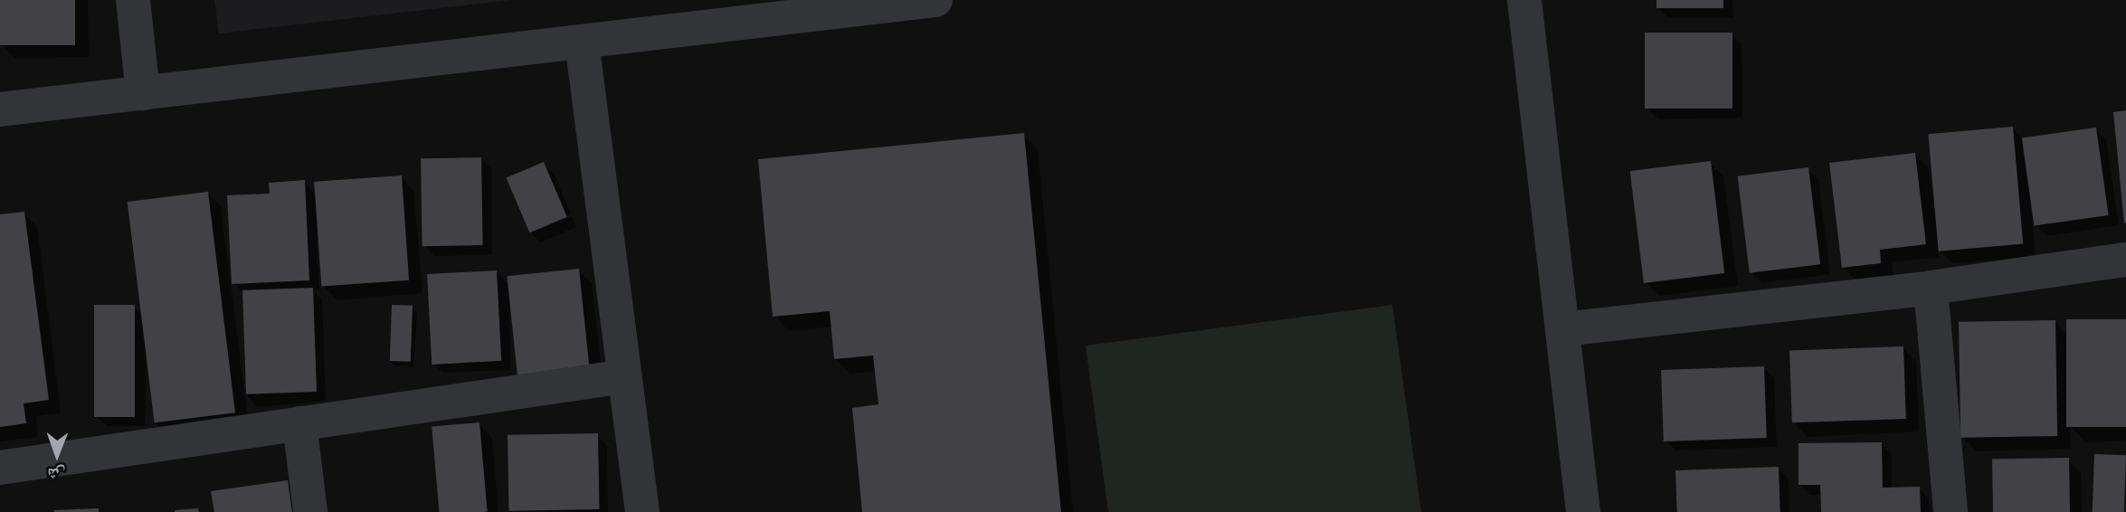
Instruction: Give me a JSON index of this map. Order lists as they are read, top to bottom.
{
  "north": "bottom"
}
